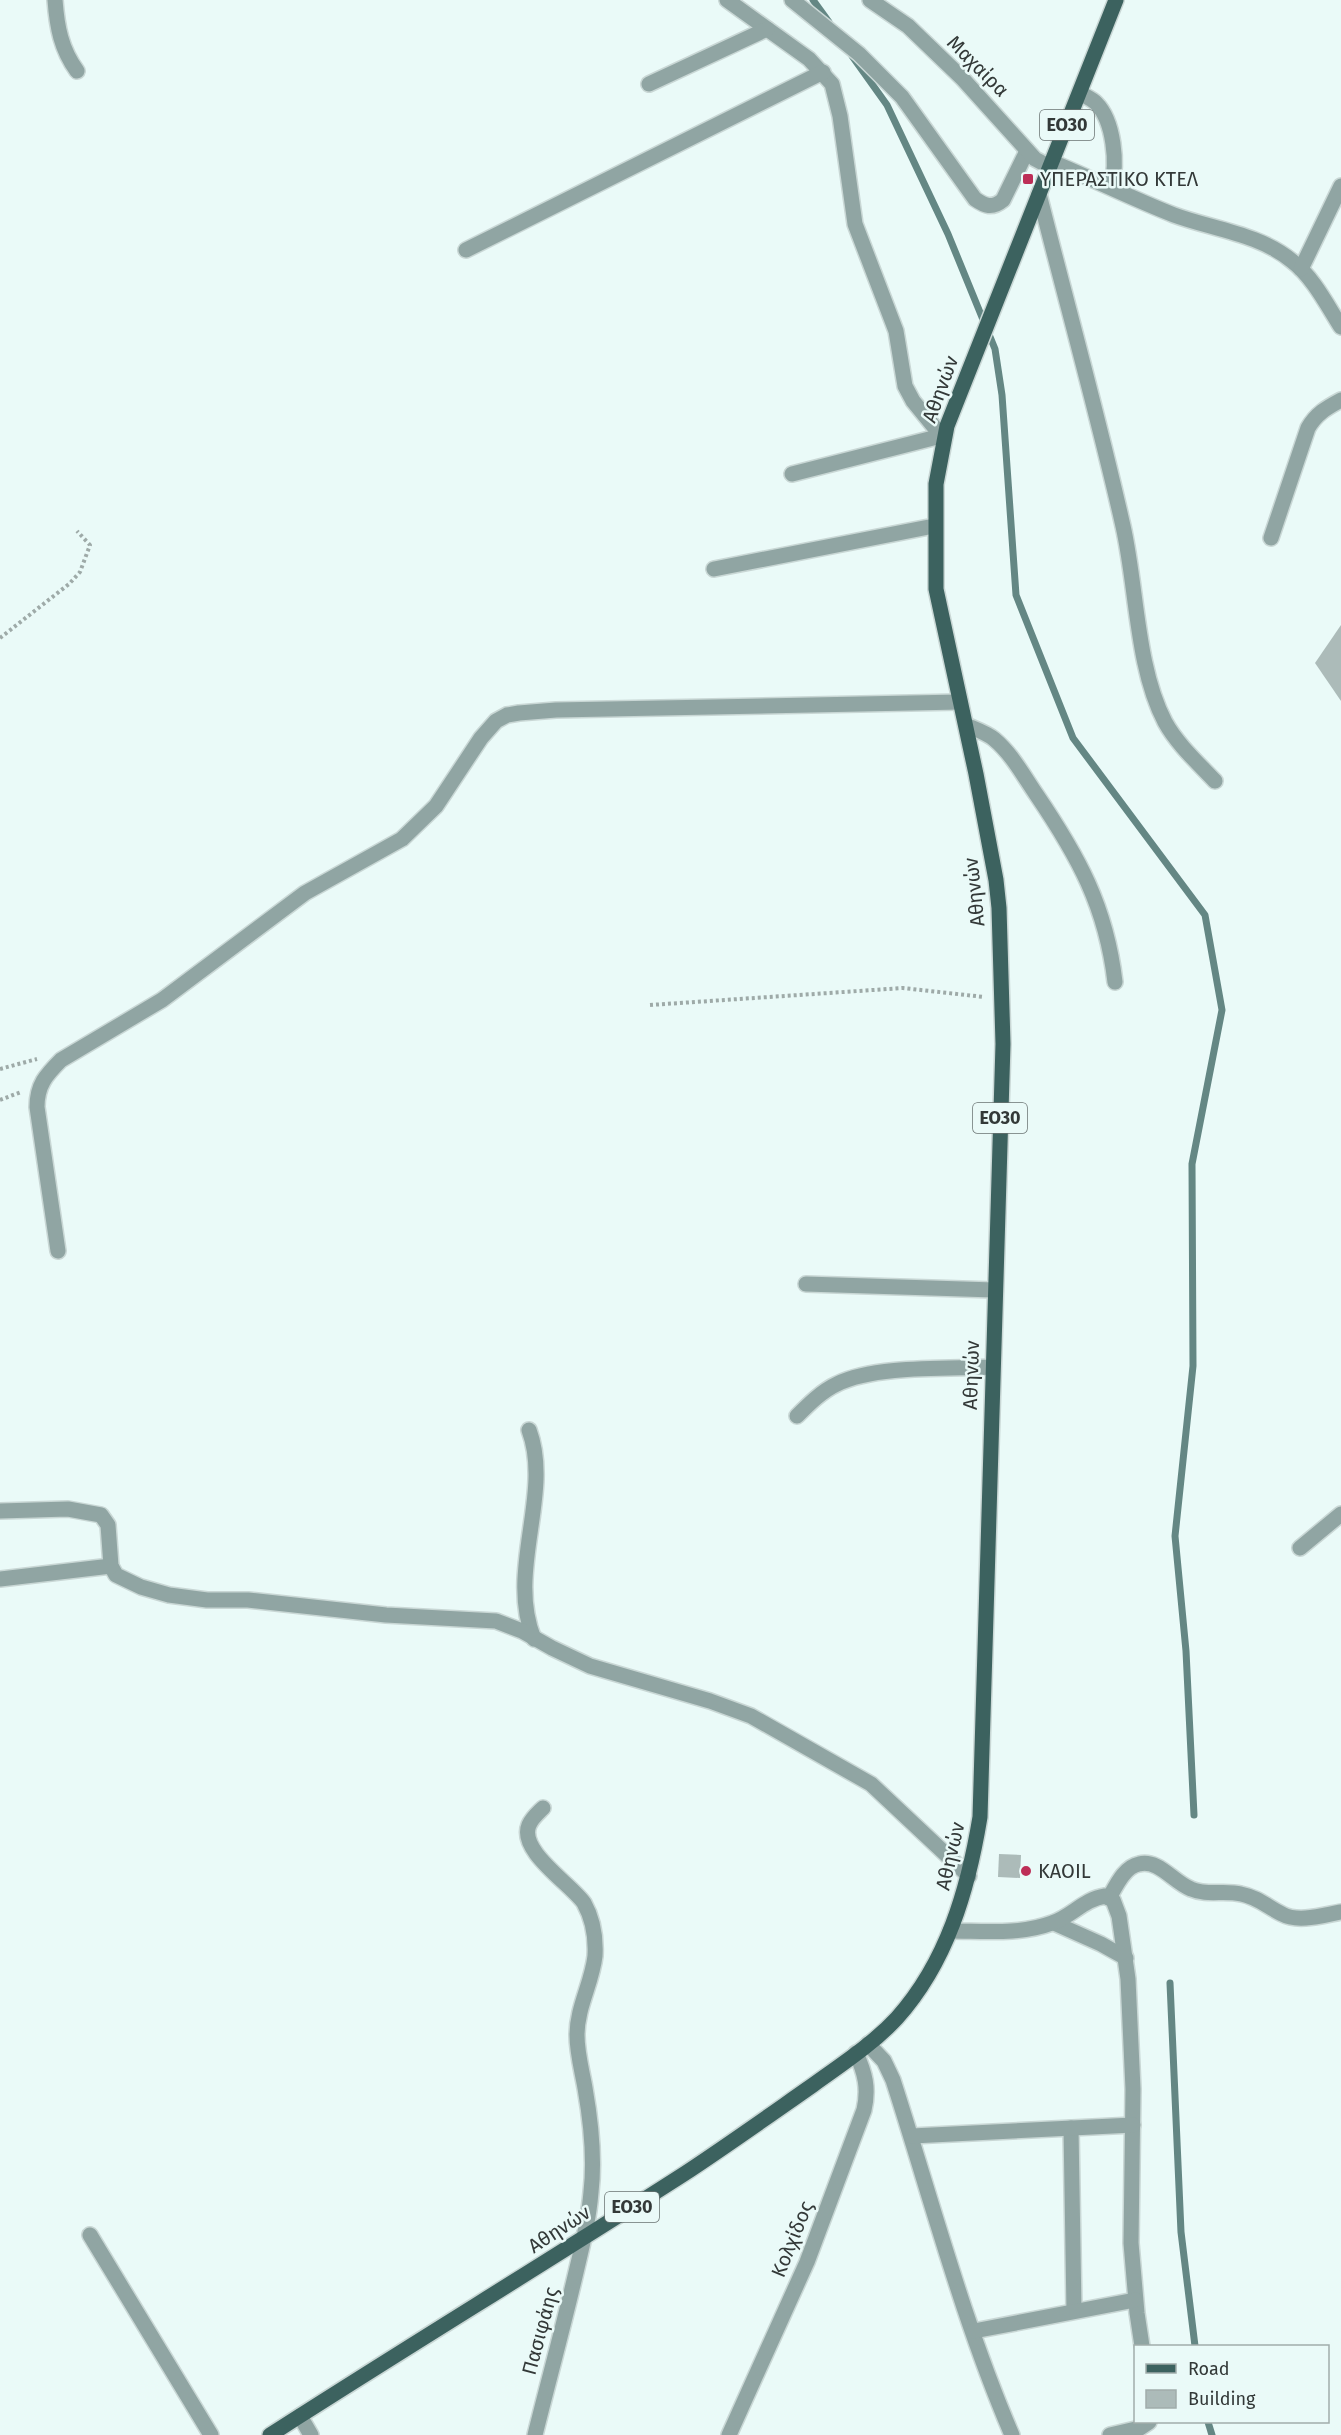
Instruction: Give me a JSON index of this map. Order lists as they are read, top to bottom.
{
  "streets": {
    "main road": ["ΕΟ30", "Αθηνών"],
    "street": ["Μαχαίρα", "Κολχίδος", "Πασιφάης"]
  },
  "crossings": [
    ["Μαχαίρα", "Αθηνών"],
    ["Αθηνών", "Κολχίδος"],
    ["Αθηνών", "Πασιφάης"]
  ],
  "places": {
    "transit": ["ΥΠΕΡΑΣΤΙΚΟ ΚΤΕΛ"],
    "other": ["KAOIL"]
  },
  "legend": ["Road", "Building"]
}
